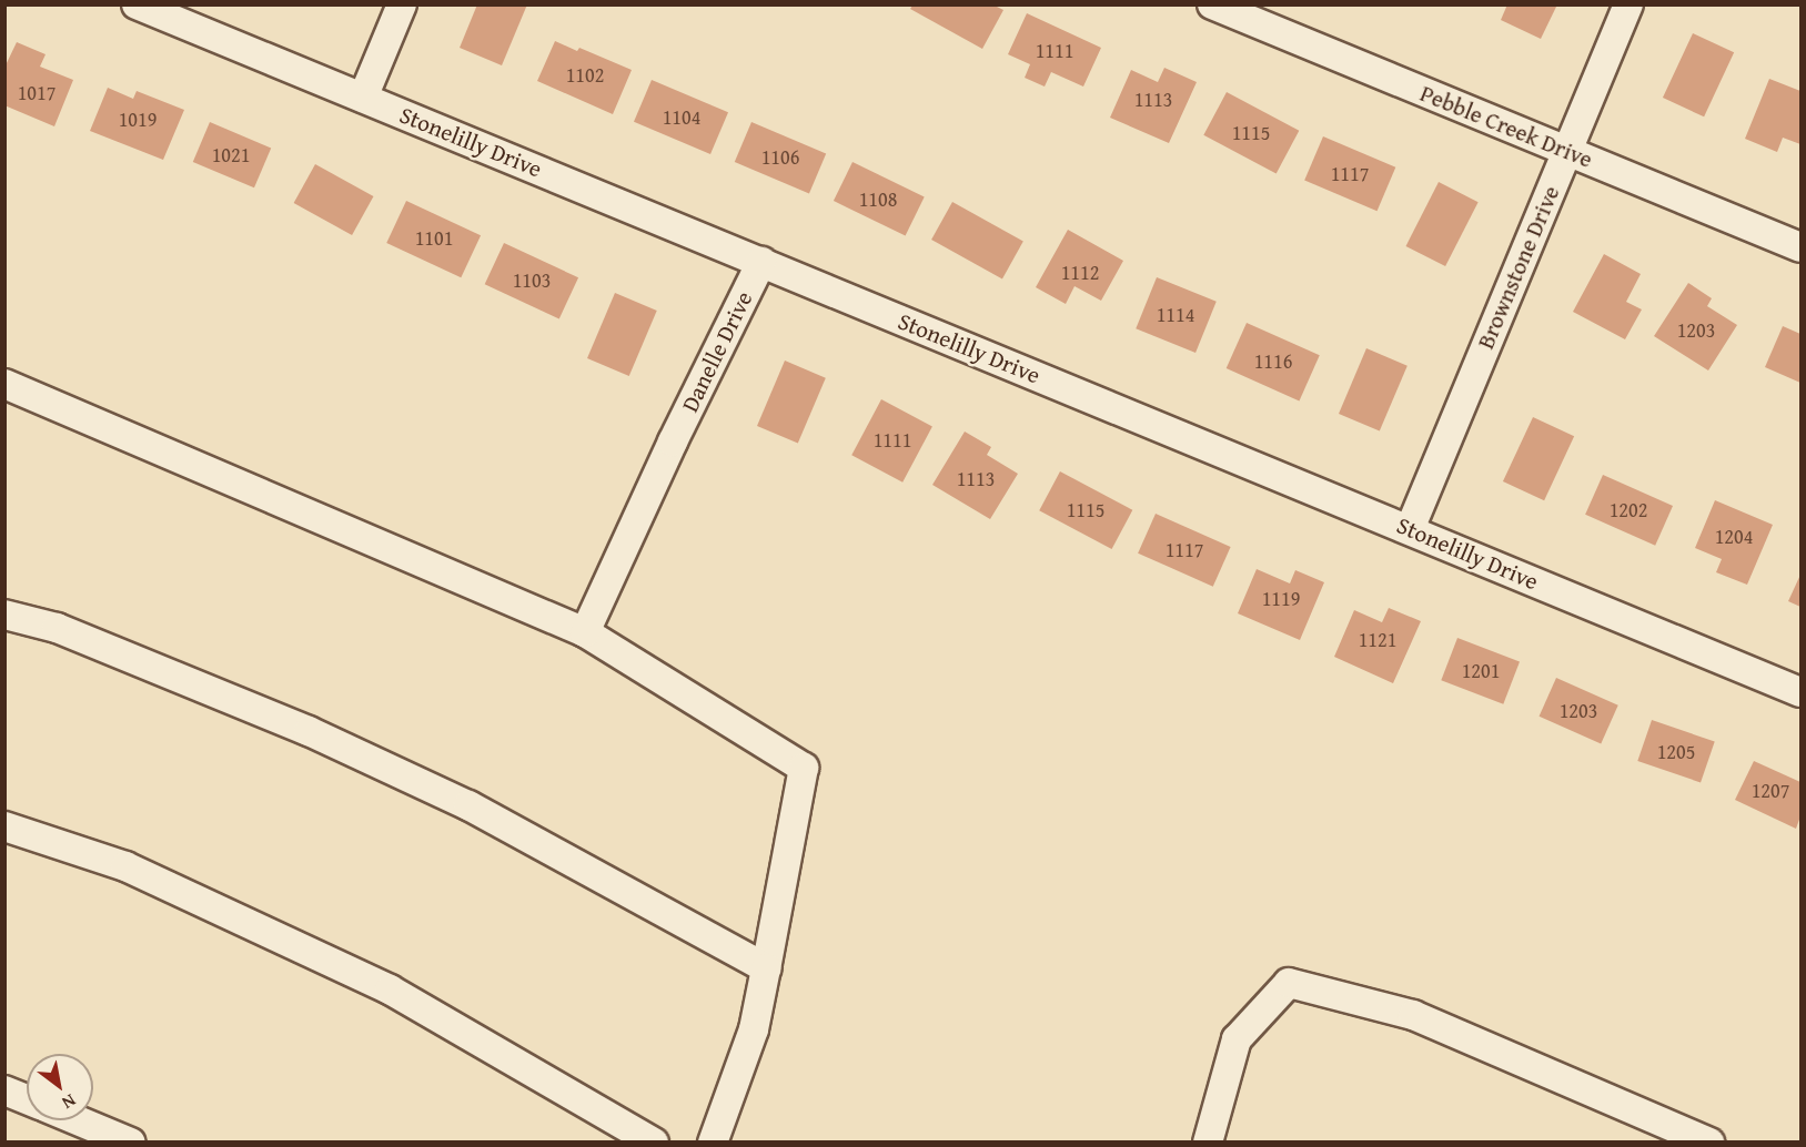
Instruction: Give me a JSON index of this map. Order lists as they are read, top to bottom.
{
  "streets": {
    "street": [
      "Pebble Creek Drive",
      "Stonelilly Drive",
      "Brownstone Drive",
      "Danelle Drive"
    ]
  },
  "crossings": [
    ["Pebble Creek Drive", "Brownstone Drive"],
    ["Stonelilly Drive", "Brownstone Drive"],
    ["Stonelilly Drive", "Danelle Drive"]
  ],
  "house_numbers": [
    "1111",
    "1102",
    "1017",
    "1113",
    "1104",
    "1019",
    "1115",
    "1021",
    "1106",
    "1117",
    "1108",
    "1101",
    "1112",
    "1103",
    "1114",
    "1203",
    "1116",
    "1111",
    "1113",
    "1115",
    "1202",
    "1204",
    "1117",
    "1119",
    "1121",
    "1201",
    "1203",
    "1205",
    "1207"
  ],
  "north": "bottom right"
}
